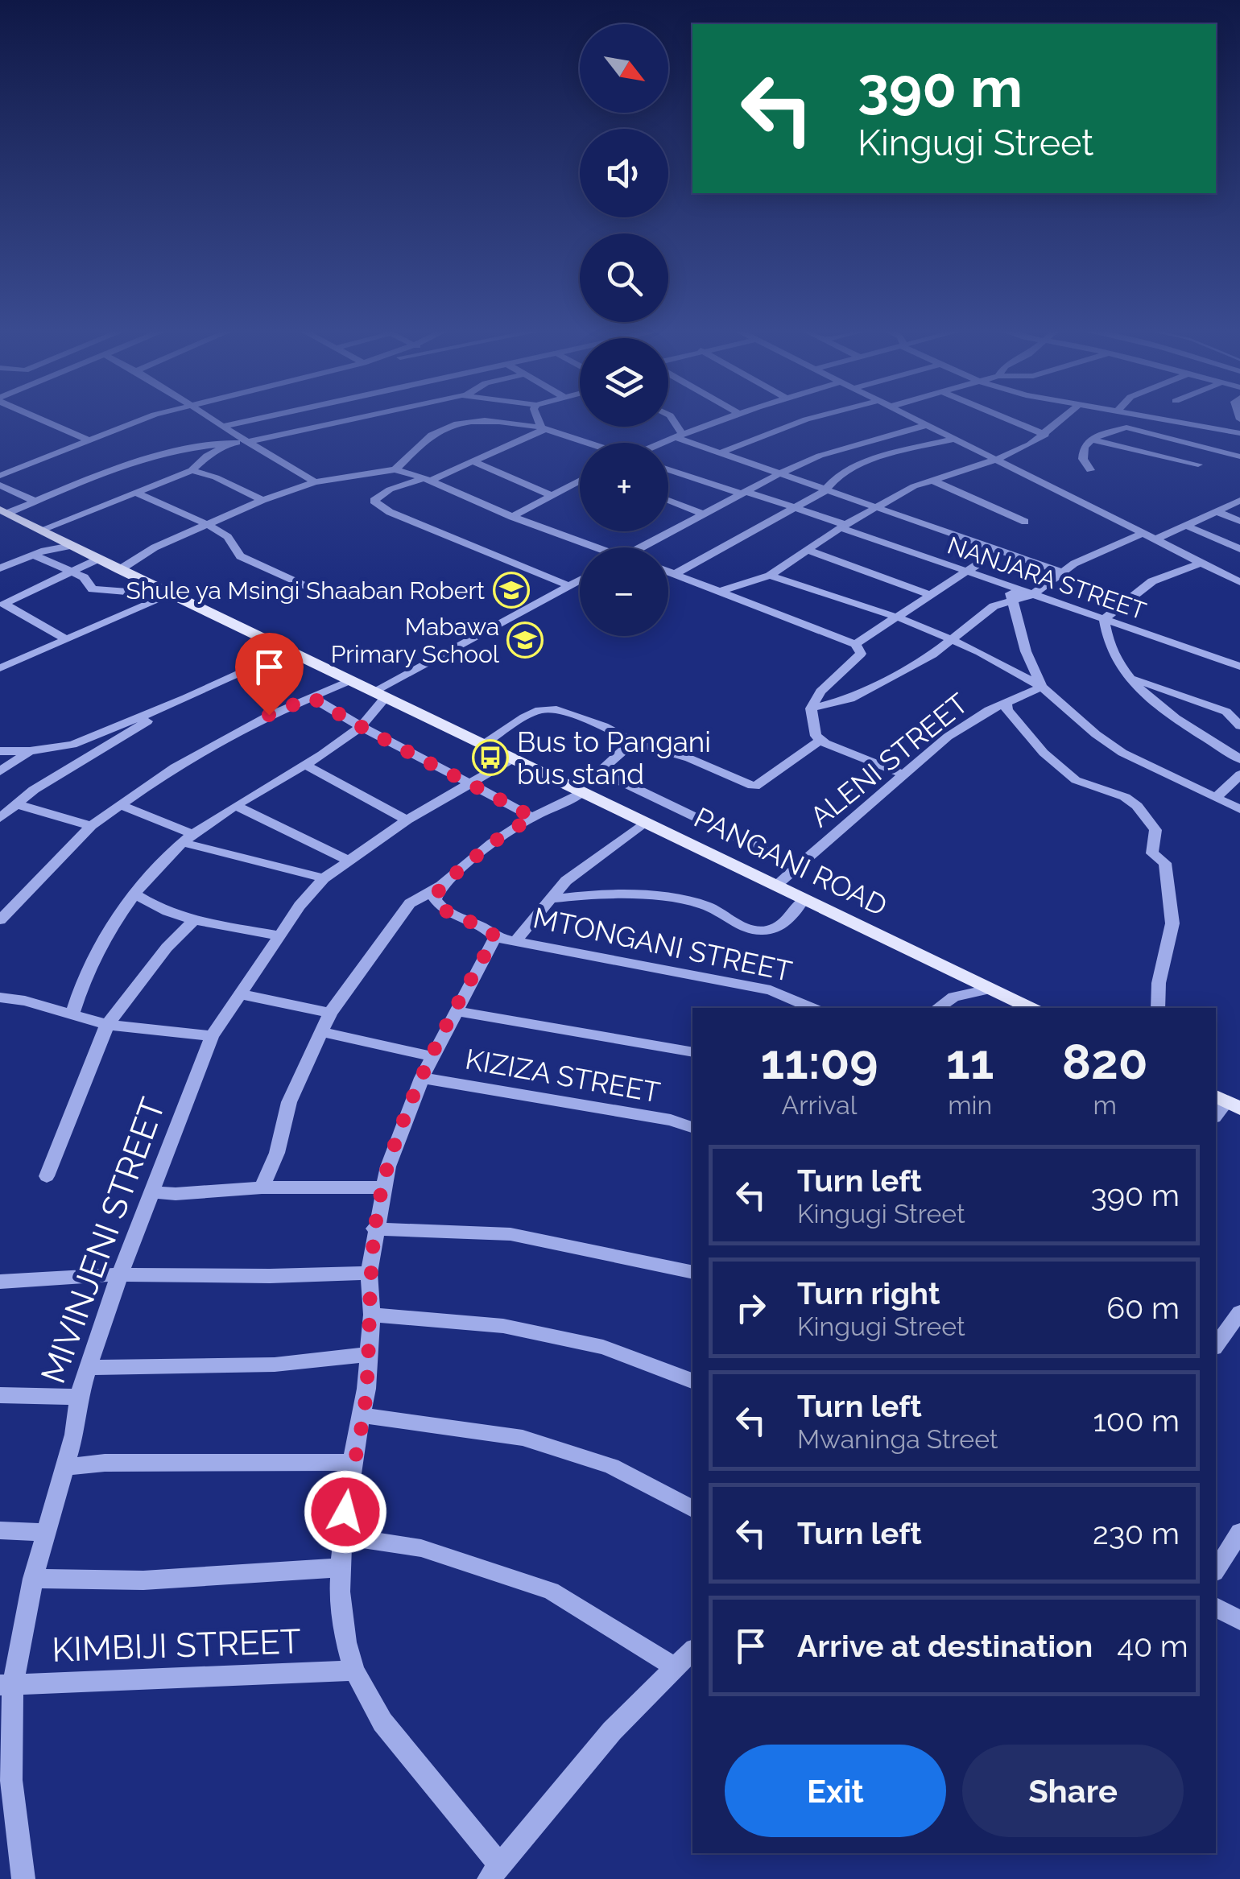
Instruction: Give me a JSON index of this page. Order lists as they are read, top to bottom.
{
  "streets": {
    "main road": ["PANGANI ROAD"],
    "street": [
      "NANJARA STREET",
      "ALENI STREET",
      "MTONGANI STREET",
      "KIZIZA STREET",
      "MIVINJENI STREET",
      "KIMBIJI STREET"
    ]
  },
  "crossings": [
    ["ALENI STREET", "PANGANI ROAD"],
    ["PANGANI ROAD", "MIVINJENI STREET"],
    ["MIVINJENI STREET", "KIMBIJI STREET"]
  ],
  "places": {
    "school or university": ["Shule ya Msingi Shaaban Robert", "Mabawa Primary School"],
    "bus stop": ["Bus to Pangani bus stand"]
  },
  "north": "bottom right",
  "page": {
    "map_buttons": ["+", "−"],
    "turn": ["390 m", "Kingugi Street"],
    "eta": [
      "11:09",
      "Arrival",
      "11",
      "min",
      "820",
      "m"
    ],
    "list": [
      {
        "name": "Turn left",
        "note": "Kingugi Street",
        "value": "390 m"
      },
      {
        "name": "Turn right",
        "note": "Kingugi Street",
        "value": "60 m"
      },
      {
        "name": "Turn left",
        "note": "Mwaninga Street",
        "value": "100 m"
      },
      {
        "name": "Turn left",
        "value": "230 m"
      },
      {
        "name": "Arrive at destination",
        "value": "40 m"
      }
    ],
    "buttons": ["Exit", "Share"]
  }
}
